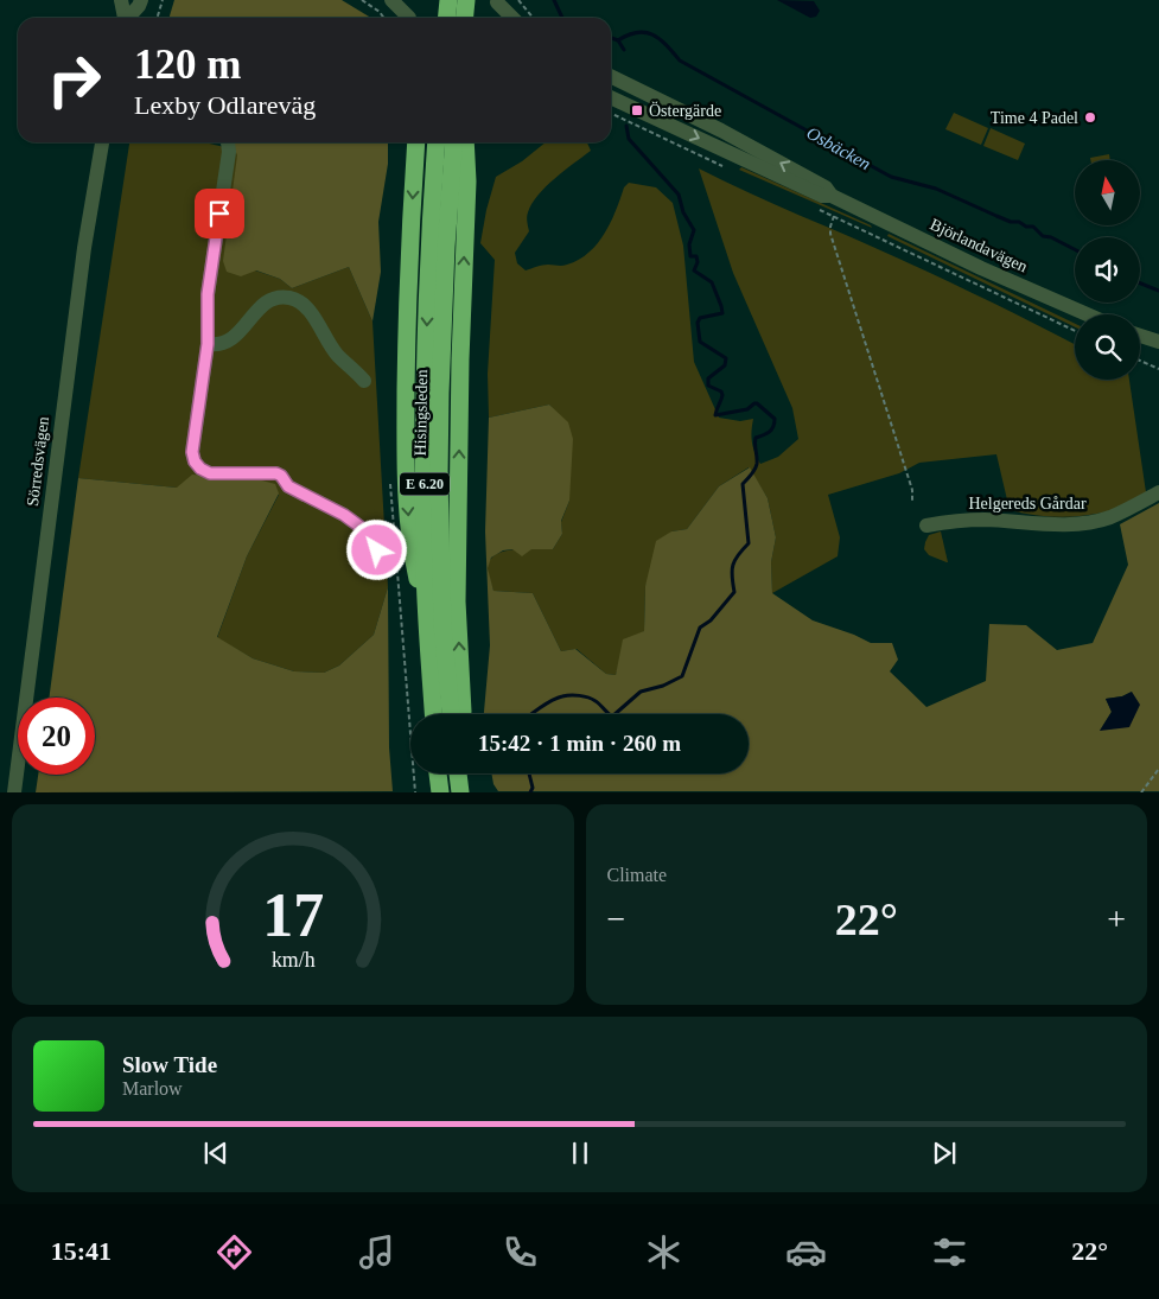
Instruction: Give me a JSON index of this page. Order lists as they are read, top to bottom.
{
  "streets": {
    "highway": ["Hisingsleden", "E 6.20"],
    "street": ["Björlandavägen", "Sörredsvägen", "Helgereds Gårdar"]
  },
  "water": ["Osbäcken"],
  "places": {
    "transit": ["Östergärde"],
    "other": ["Time 4 Padel"]
  },
  "north": "top",
  "page": {
    "turn": ["120 m", "Lexby Odlareväg"],
    "limit": "20",
    "trip": "15:42 · 1 min · 260 m",
    "tile": "Climate",
    "heat": ["−", "22°", "+"],
    "song": ["Slow Tide", "Marlow"],
    "tabs": ["15:41", "22°"],
    "gauge": ["17", "km/h"]
  }
}
